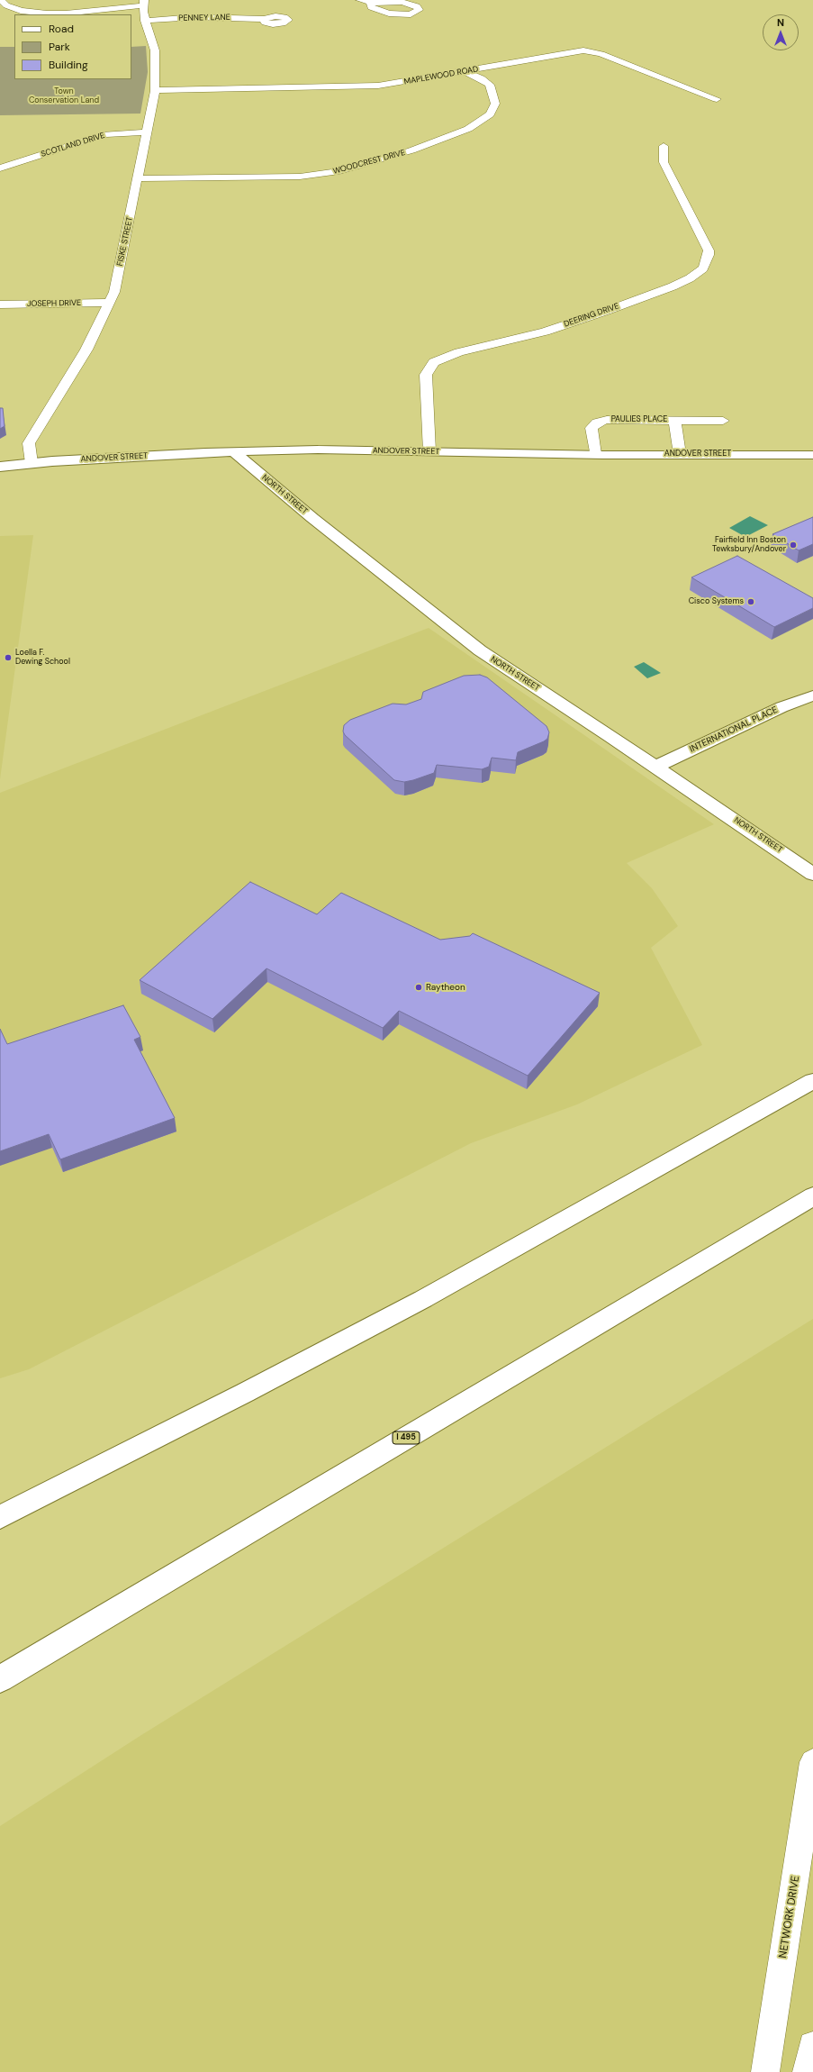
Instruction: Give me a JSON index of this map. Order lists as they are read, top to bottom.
{
  "streets": {
    "main road": [
      "ANDOVER STREET",
      "NORTH STREET",
      "INTERNATIONAL PLACE",
      "I 495"
    ],
    "street": [
      "PENNEY LANE",
      "MAPLEWOOD ROAD",
      "SCOTLAND DRIVE",
      "WOODCREST DRIVE",
      "FISKE STREET",
      "JOSEPH DRIVE",
      "DEERING DRIVE",
      "PAULIES PLACE",
      "NETWORK DRIVE"
    ]
  },
  "crossings": [
    ["PENNEY LANE", "FISKE STREET"],
    ["MAPLEWOOD ROAD", "WOODCREST DRIVE"],
    ["MAPLEWOOD ROAD", "FISKE STREET"],
    ["SCOTLAND DRIVE", "FISKE STREET"],
    ["WOODCREST DRIVE", "FISKE STREET"],
    ["FISKE STREET", "JOSEPH DRIVE"],
    ["FISKE STREET", "ANDOVER STREET"],
    ["DEERING DRIVE", "ANDOVER STREET"],
    ["PAULIES PLACE", "ANDOVER STREET"],
    ["ANDOVER STREET", "NORTH STREET"],
    ["NORTH STREET", "INTERNATIONAL PLACE"]
  ],
  "parks": ["Town Conservation Land"],
  "places": [
    "Fairfield Inn Boston Tewksbury/Andover",
    "Cisco Systems",
    "Loella F. Dewing School",
    "Raytheon"
  ],
  "legend": ["Road", "Park", "Building"],
  "north": "top"
}
